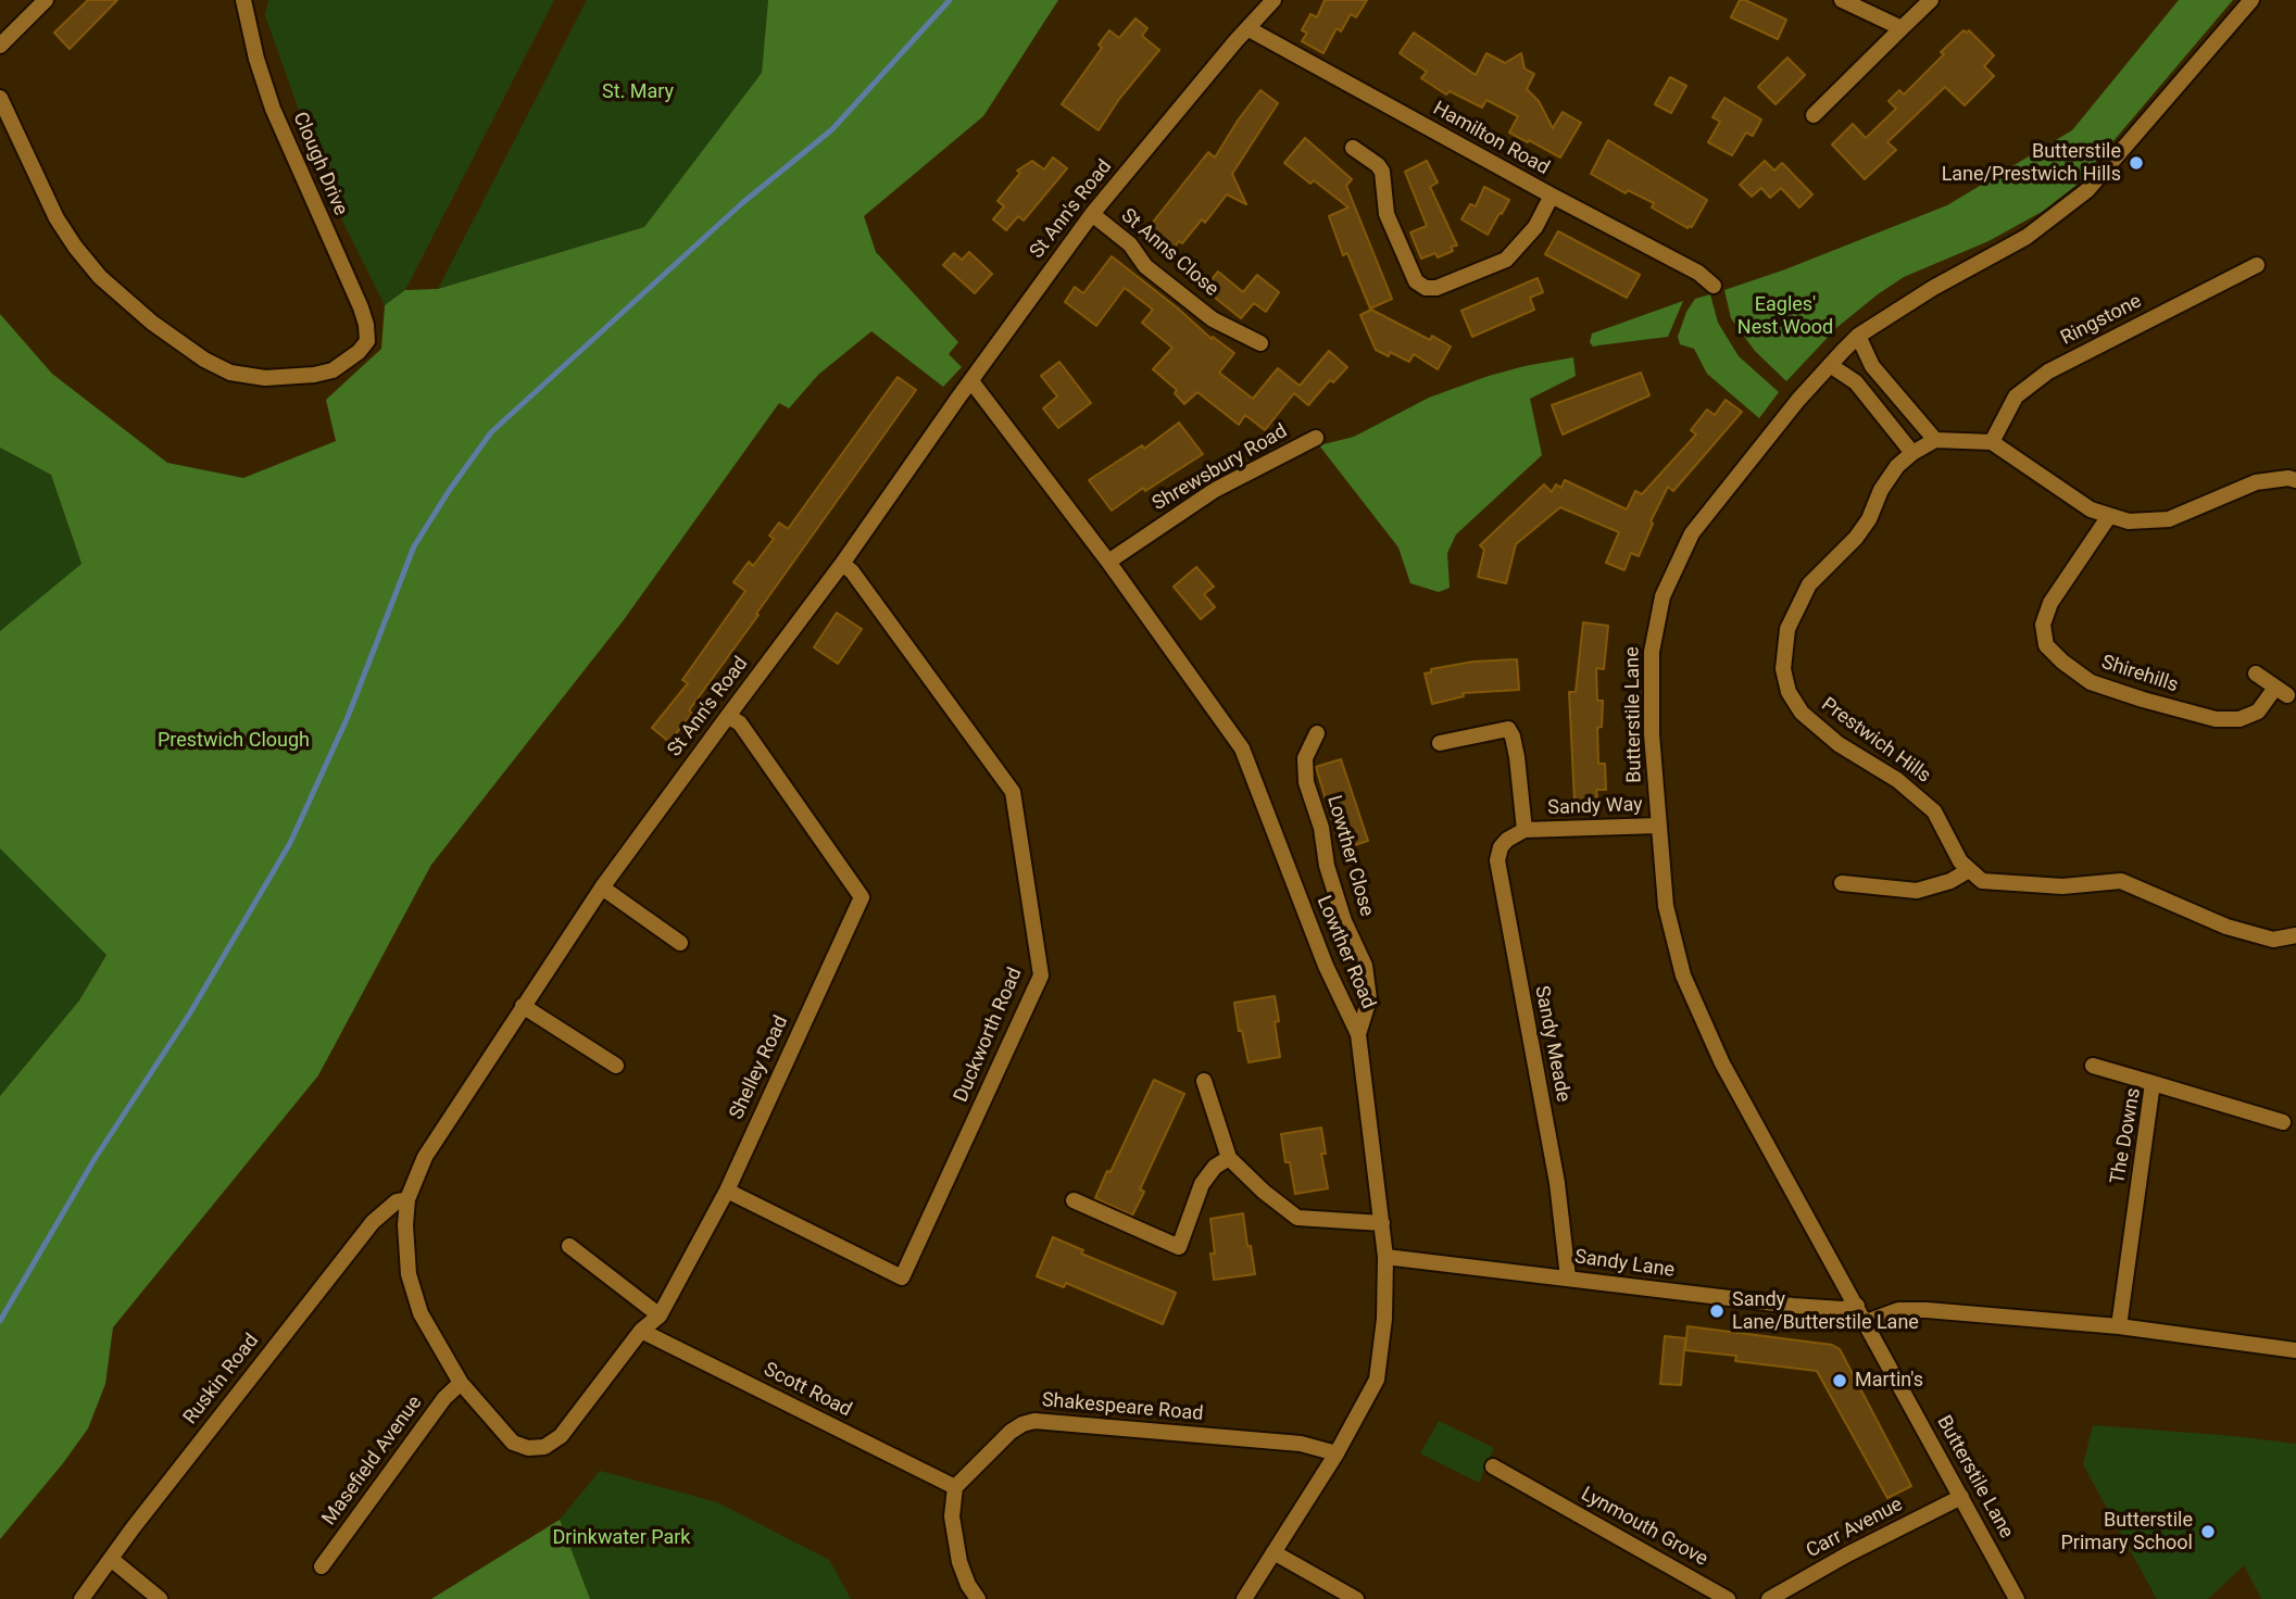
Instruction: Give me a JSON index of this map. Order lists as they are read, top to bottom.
{
  "streets": {
    "street": [
      "Hamilton Road",
      "Clough Drive",
      "St Ann's Road",
      "St Anns Close",
      "Ringstone",
      "Shrewsbury Road",
      "Shirehills",
      "Butterstile Lane",
      "Prestwich Hills",
      "Sandy Way",
      "Lowther Close",
      "Lowther Road",
      "Duckworth Road",
      "Sandy Meade",
      "Shelley Road",
      "The Downs",
      "Sandy Lane",
      "Ruskin Road",
      "Scott Road",
      "Shakespeare Road",
      "Masefield Avenue",
      "Lynmouth Grove",
      "Carr Avenue"
    ]
  },
  "crossings": [
    ["Hamilton Road", "St Ann's Road"],
    ["St Ann's Road", "St Anns Close"],
    ["St Ann's Road", "Lowther Road"],
    ["St Ann's Road", "Duckworth Road"],
    ["St Ann's Road", "Shelley Road"],
    ["St Ann's Road", "Ruskin Road"],
    ["St Ann's Road", "Masefield Avenue"],
    ["Shrewsbury Road", "Lowther Road"],
    ["Butterstile Lane", "Sandy Way"],
    ["Butterstile Lane", "Sandy Lane"],
    ["Butterstile Lane", "Carr Avenue"],
    ["Sandy Way", "Sandy Meade"],
    ["Lowther Close", "Lowther Road"],
    ["Lowther Road", "Sandy Lane"],
    ["Lowther Road", "Shakespeare Road"],
    ["Duckworth Road", "Shelley Road"],
    ["Sandy Meade", "Sandy Lane"],
    ["Shelley Road", "Scott Road"],
    ["Scott Road", "Shakespeare Road"]
  ],
  "parks": [
    "St. Mary",
    "Eagles' Nest Wood",
    "Prestwich Clough",
    "Drinkwater Park"
  ],
  "places": [
    "Butterstile Lane/Prestwich Hills",
    "Sandy Lane/Butterstile Lane",
    "Martin's",
    "Butterstile Primary School"
  ]
}
